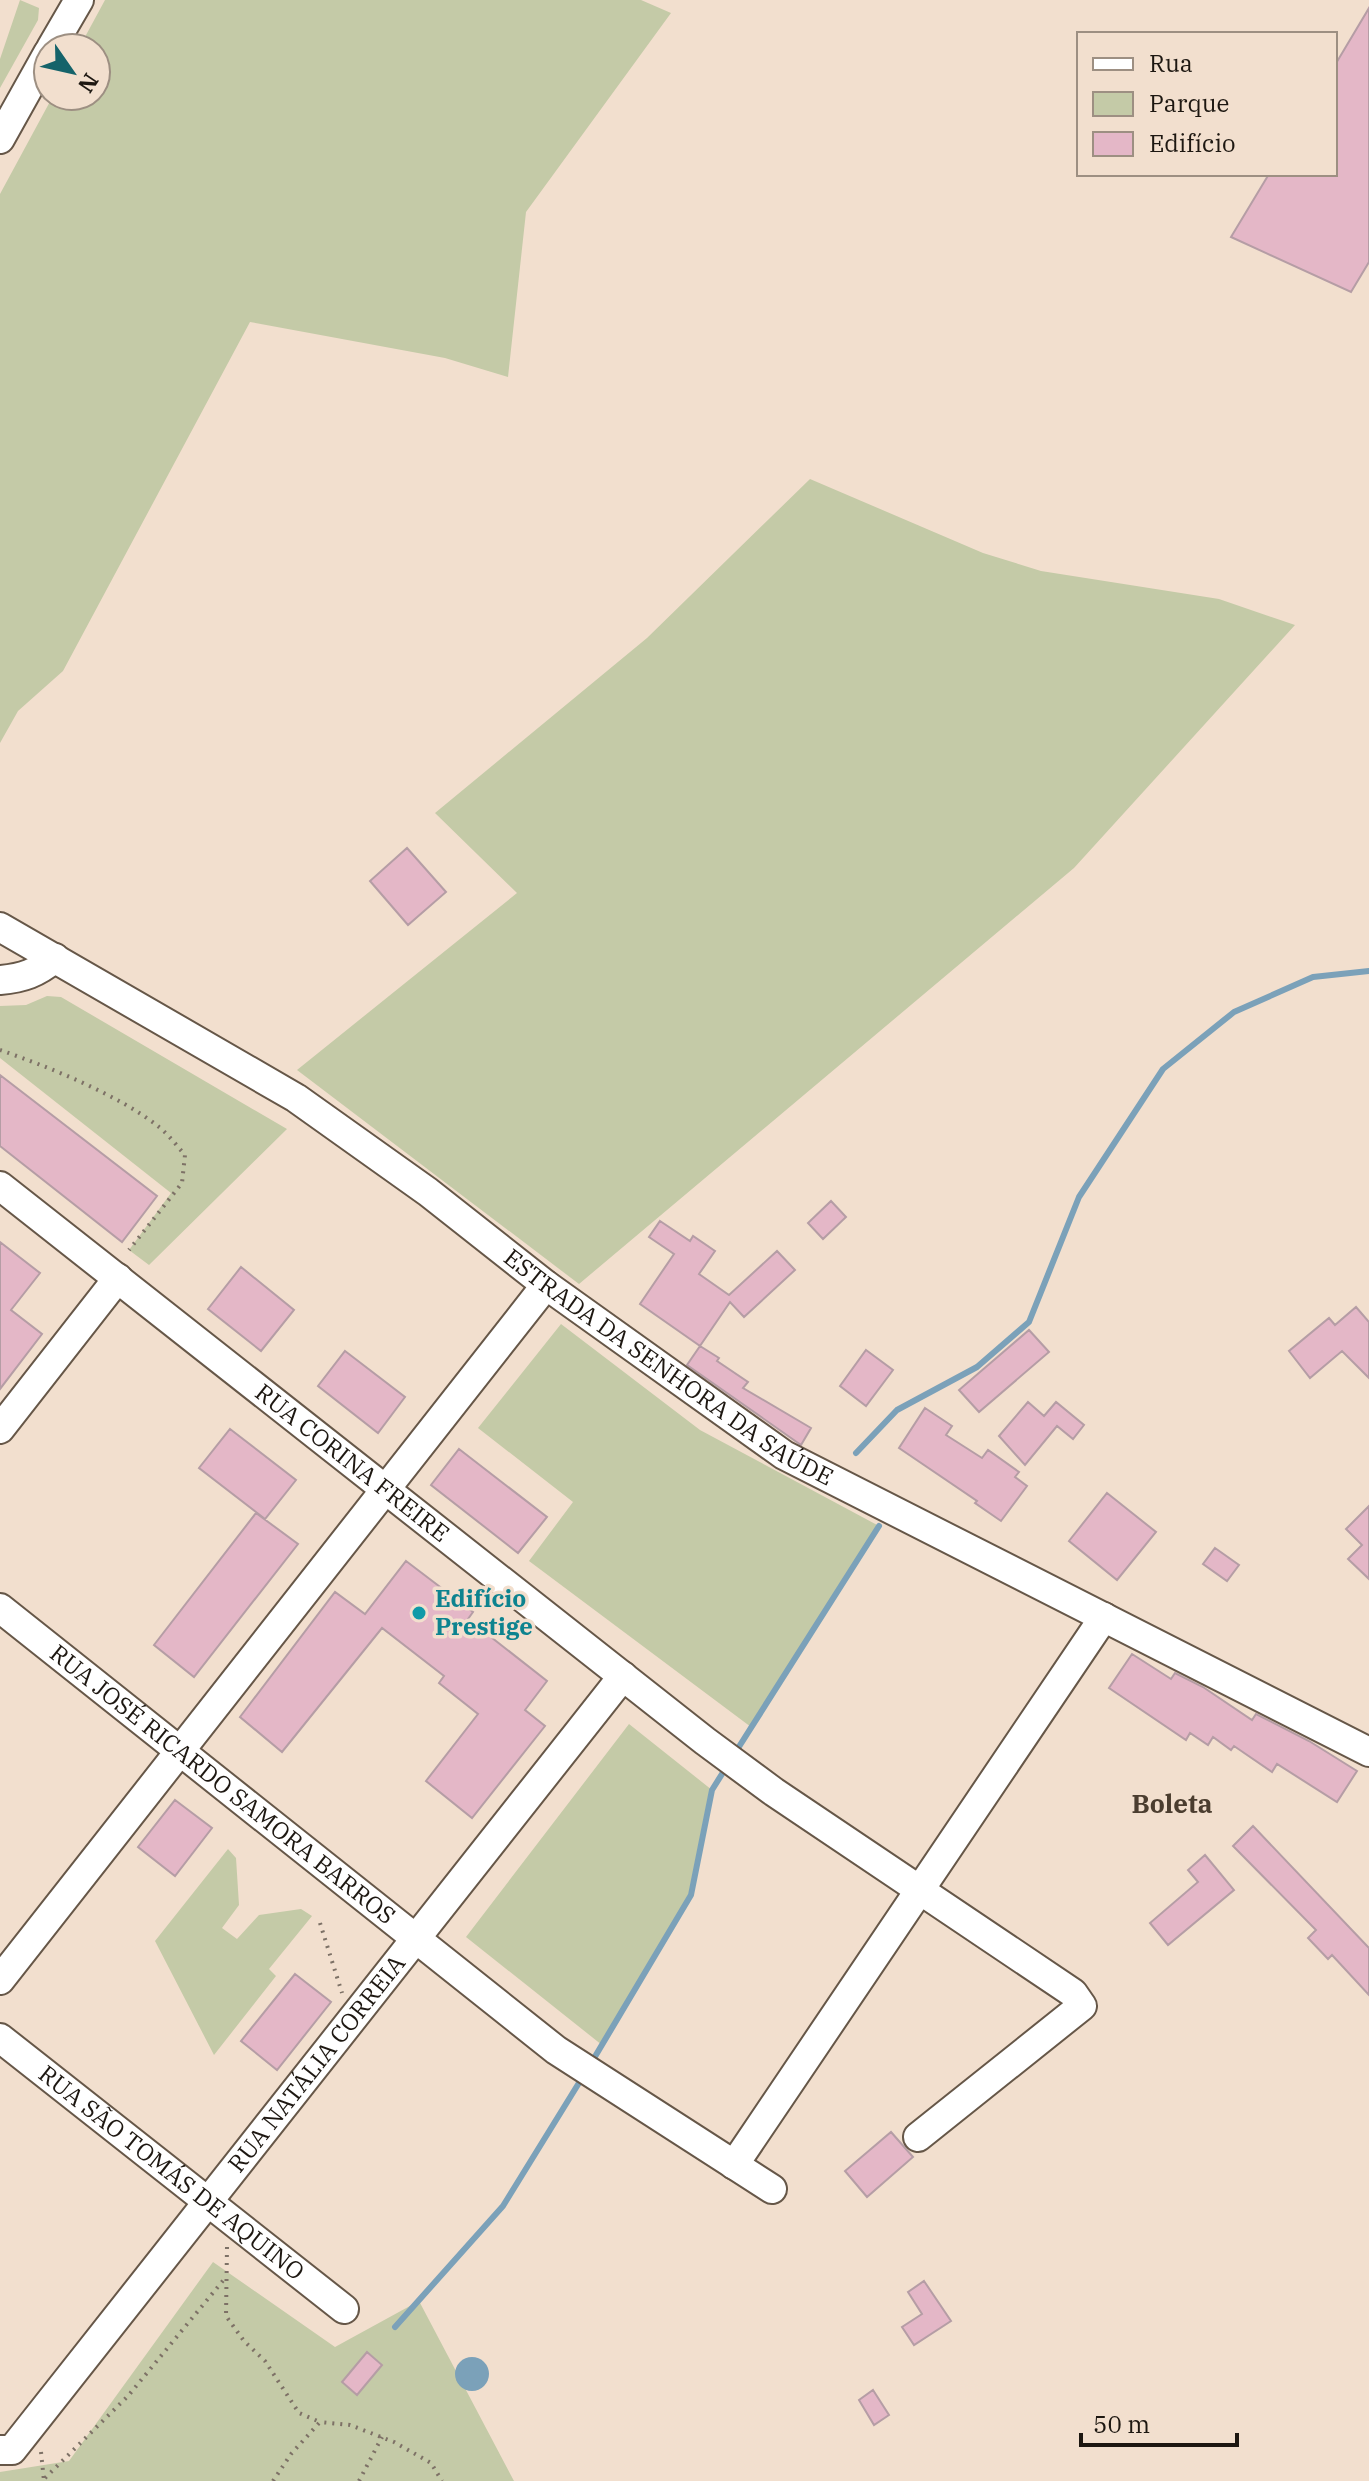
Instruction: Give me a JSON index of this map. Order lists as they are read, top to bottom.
{
  "streets": {
    "street": [
      "ESTRADA DA SENHORA DA SAÚDE",
      "RUA CORINA FREIRE",
      "RUA JOSÉ RICARDO SAMORA BARROS",
      "RUA NATÁLIA CORREIA",
      "RUA SÃO TOMÁS DE AQUINO"
    ]
  },
  "crossings": [
    ["RUA CORINA FREIRE", "RUA NATÁLIA CORREIA"],
    ["RUA JOSÉ RICARDO SAMORA BARROS", "RUA NATÁLIA CORREIA"],
    ["RUA NATÁLIA CORREIA", "RUA SÃO TOMÁS DE AQUINO"]
  ],
  "districts": ["Boleta"],
  "places": ["Edifício Prestige"],
  "legend": ["Rua", "Parque", "Edifício"],
  "scale_bar": "50 m",
  "north": "bottom right"
}
